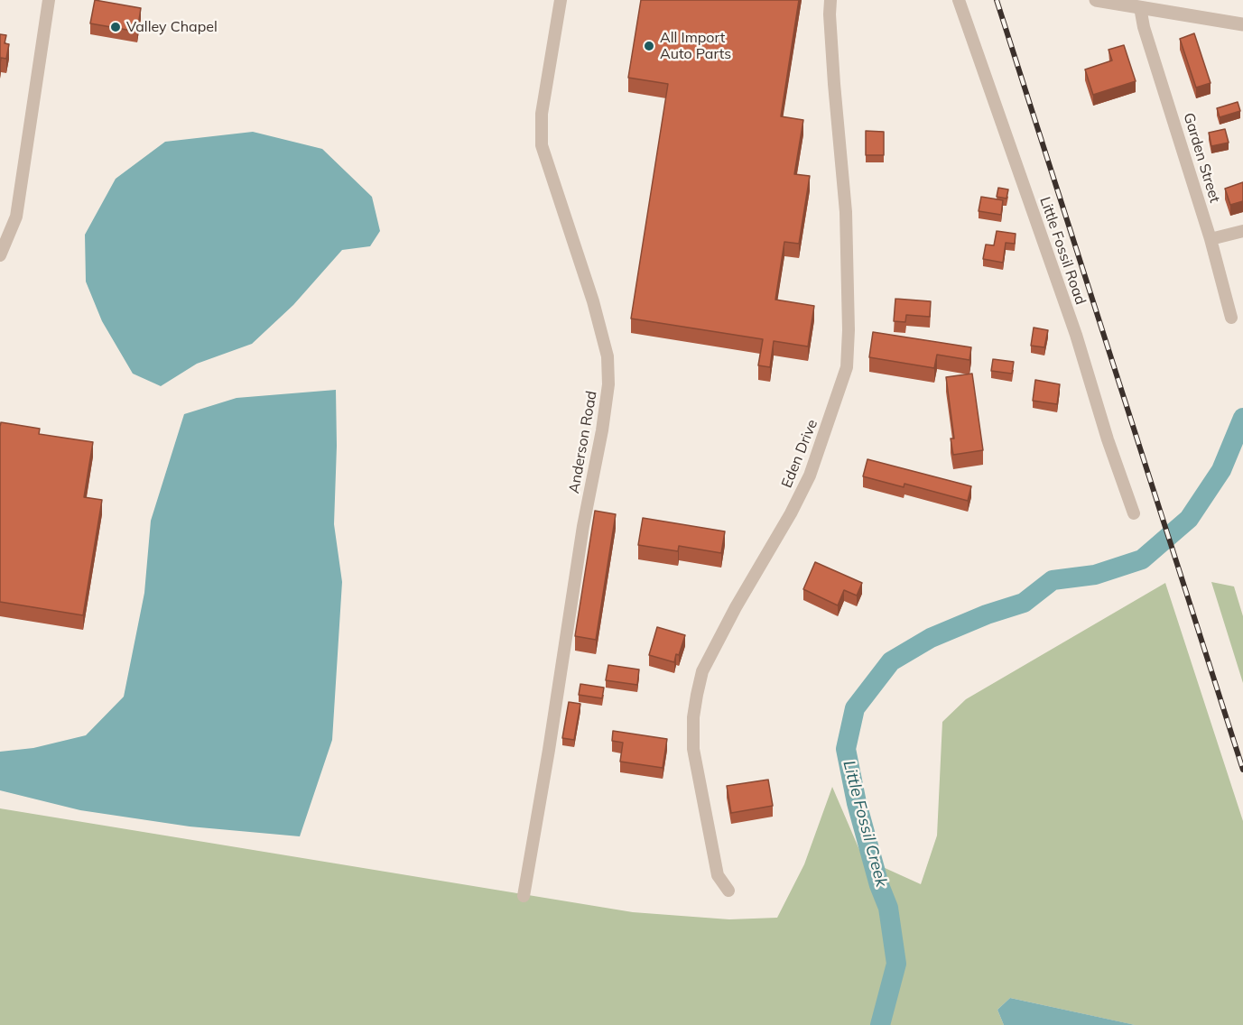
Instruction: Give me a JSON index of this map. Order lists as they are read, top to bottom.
{
  "streets": {
    "street": [
      "Garden Street",
      "Little Fossil Road",
      "Anderson Road",
      "Eden Drive"
    ]
  },
  "water": ["Little Fossil Creek"],
  "places": ["Valley Chapel", "All Import Auto Parts"]
}
